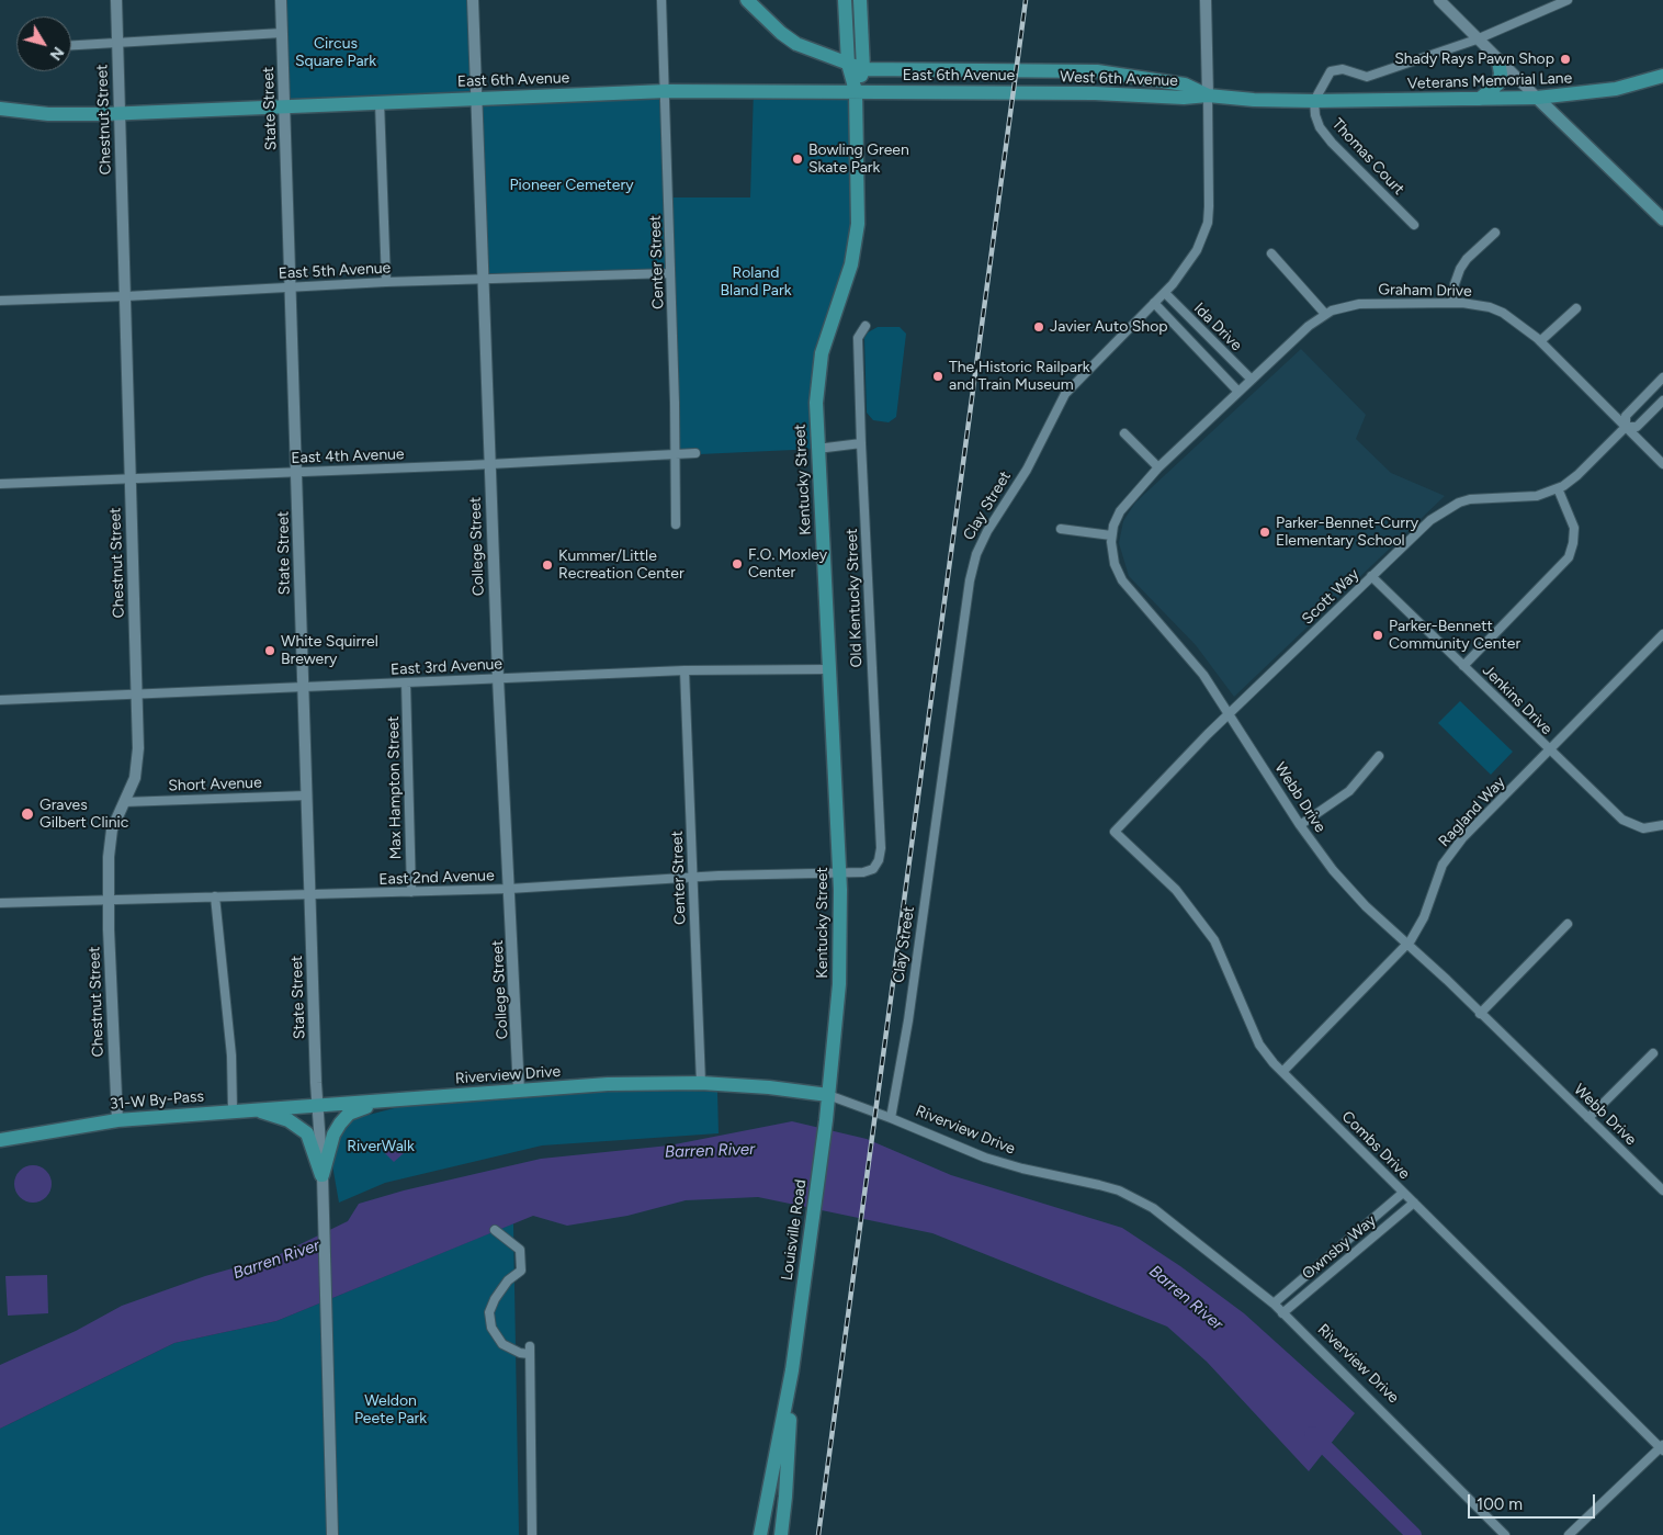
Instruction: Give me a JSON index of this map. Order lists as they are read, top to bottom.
{
  "streets": {
    "main road": [
      "East 6th Avenue",
      "West 6th Avenue",
      "Veterans Memorial Lane",
      "Kentucky Street",
      "Riverview Drive",
      "31-W By-Pass",
      "Louisville Road"
    ],
    "street": [
      "State Street",
      "Chestnut Street",
      "Thomas Court",
      "Center Street",
      "East 5th Avenue",
      "Graham Drive",
      "Ida Drive",
      "East 4th Avenue",
      "Clay Street",
      "College Street",
      "Scott Way",
      "Old Kentucky Street",
      "East 3rd Avenue",
      "Jenkins Drive",
      "Short Avenue",
      "Max Hampton Street",
      "Webb Drive",
      "Ragland Way",
      "East 2nd Avenue",
      "Combs Drive",
      "Ownsby Way"
    ]
  },
  "crossings": [
    ["East 6th Avenue", "West 6th Avenue"],
    ["East 6th Avenue", "State Street"],
    ["East 6th Avenue", "Chestnut Street"],
    ["East 6th Avenue", "Center Street"],
    ["East 6th Avenue", "Kentucky Street"],
    ["East 6th Avenue", "College Street"],
    ["West 6th Avenue", "Veterans Memorial Lane"],
    ["West 6th Avenue", "Thomas Court"],
    ["West 6th Avenue", "Clay Street"],
    ["Veterans Memorial Lane", "Thomas Court"],
    ["State Street", "East 5th Avenue"],
    ["State Street", "East 4th Avenue"],
    ["State Street", "East 3rd Avenue"],
    ["State Street", "Short Avenue"],
    ["State Street", "East 2nd Avenue"],
    ["State Street", "Riverview Drive"],
    ["State Street", "31-W By-Pass"],
    ["Chestnut Street", "East 5th Avenue"],
    ["Chestnut Street", "East 4th Avenue"],
    ["Chestnut Street", "East 3rd Avenue"],
    ["Chestnut Street", "Short Avenue"],
    ["Chestnut Street", "East 2nd Avenue"],
    ["Chestnut Street", "31-W By-Pass"],
    ["Center Street", "East 5th Avenue"],
    ["Center Street", "East 4th Avenue"],
    ["Center Street", "East 3rd Avenue"],
    ["Center Street", "East 2nd Avenue"],
    ["Center Street", "Riverview Drive"],
    ["East 5th Avenue", "College Street"],
    ["Graham Drive", "Ida Drive"],
    ["Graham Drive", "Scott Way"],
    ["Graham Drive", "Webb Drive"],
    ["Ida Drive", "Clay Street"],
    ["Ida Drive", "Webb Drive"],
    ["East 4th Avenue", "College Street"],
    ["Kentucky Street", "East 3rd Avenue"],
    ["Kentucky Street", "East 2nd Avenue"],
    ["Kentucky Street", "Riverview Drive"],
    ["Kentucky Street", "Louisville Road"],
    ["Clay Street", "Riverview Drive"],
    ["College Street", "East 3rd Avenue"],
    ["College Street", "East 2nd Avenue"],
    ["College Street", "Riverview Drive"],
    ["Scott Way", "Jenkins Drive"],
    ["Scott Way", "Webb Drive"],
    ["Scott Way", "Combs Drive"],
    ["Old Kentucky Street", "East 2nd Avenue"],
    ["East 3rd Avenue", "Max Hampton Street"],
    ["Jenkins Drive", "Ragland Way"],
    ["Max Hampton Street", "East 2nd Avenue"],
    ["Webb Drive", "Ragland Way"],
    ["Ragland Way", "Combs Drive"],
    ["Riverview Drive", "31-W By-Pass"],
    ["Riverview Drive", "Louisville Road"],
    ["Riverview Drive", "Ownsby Way"],
    ["Combs Drive", "Ownsby Way"]
  ],
  "water": ["Barren River"],
  "parks": [
    "Circus Square Park",
    "Pioneer Cemetery",
    "Roland Bland Park",
    "RiverWalk",
    "Weldon Peete Park"
  ],
  "places": [
    "Shady Rays Pawn Shop",
    "Bowling Green Skate Park",
    "Javier Auto Shop",
    "The Historic Railpark and Train Museum",
    "Parker-Bennet-Curry Elementary School",
    "F.O. Moxley Center",
    "Kummer/Little Recreation Center",
    "Parker-Bennett Community Center",
    "White Squirrel Brewery",
    "Graves Gilbert Clinic"
  ],
  "scale_bar": "100 m",
  "north": "bottom right"
}
